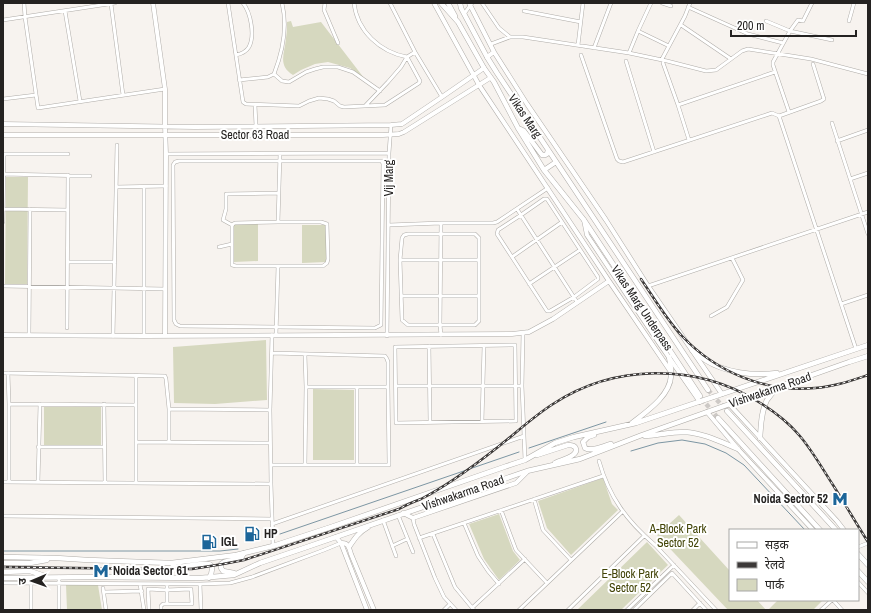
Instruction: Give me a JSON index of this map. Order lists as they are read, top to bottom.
{
  "streets": {
    "main road": ["Vikas Marg", "Vikas Marg Underpass", "Vishwakarma Road"],
    "street": ["Sector 63 Road", "Vij Marg"]
  },
  "crossings": [
    ["Vikas Marg", "Sector 63 Road"],
    ["Vikas Marg", "Vikas Marg Underpass"]
  ],
  "parks": ["A-Block Park Sector 52", "E-Block Park Sector 52"],
  "places": {
    "metro station": ["Noida Sector 52", "Noida Sector 61"],
    "fuel station": ["HP", "IGL"]
  },
  "legend": ["सड़क", "रेलवे", "पार्क"],
  "scale_bar": "200 m",
  "north": "left"
}
